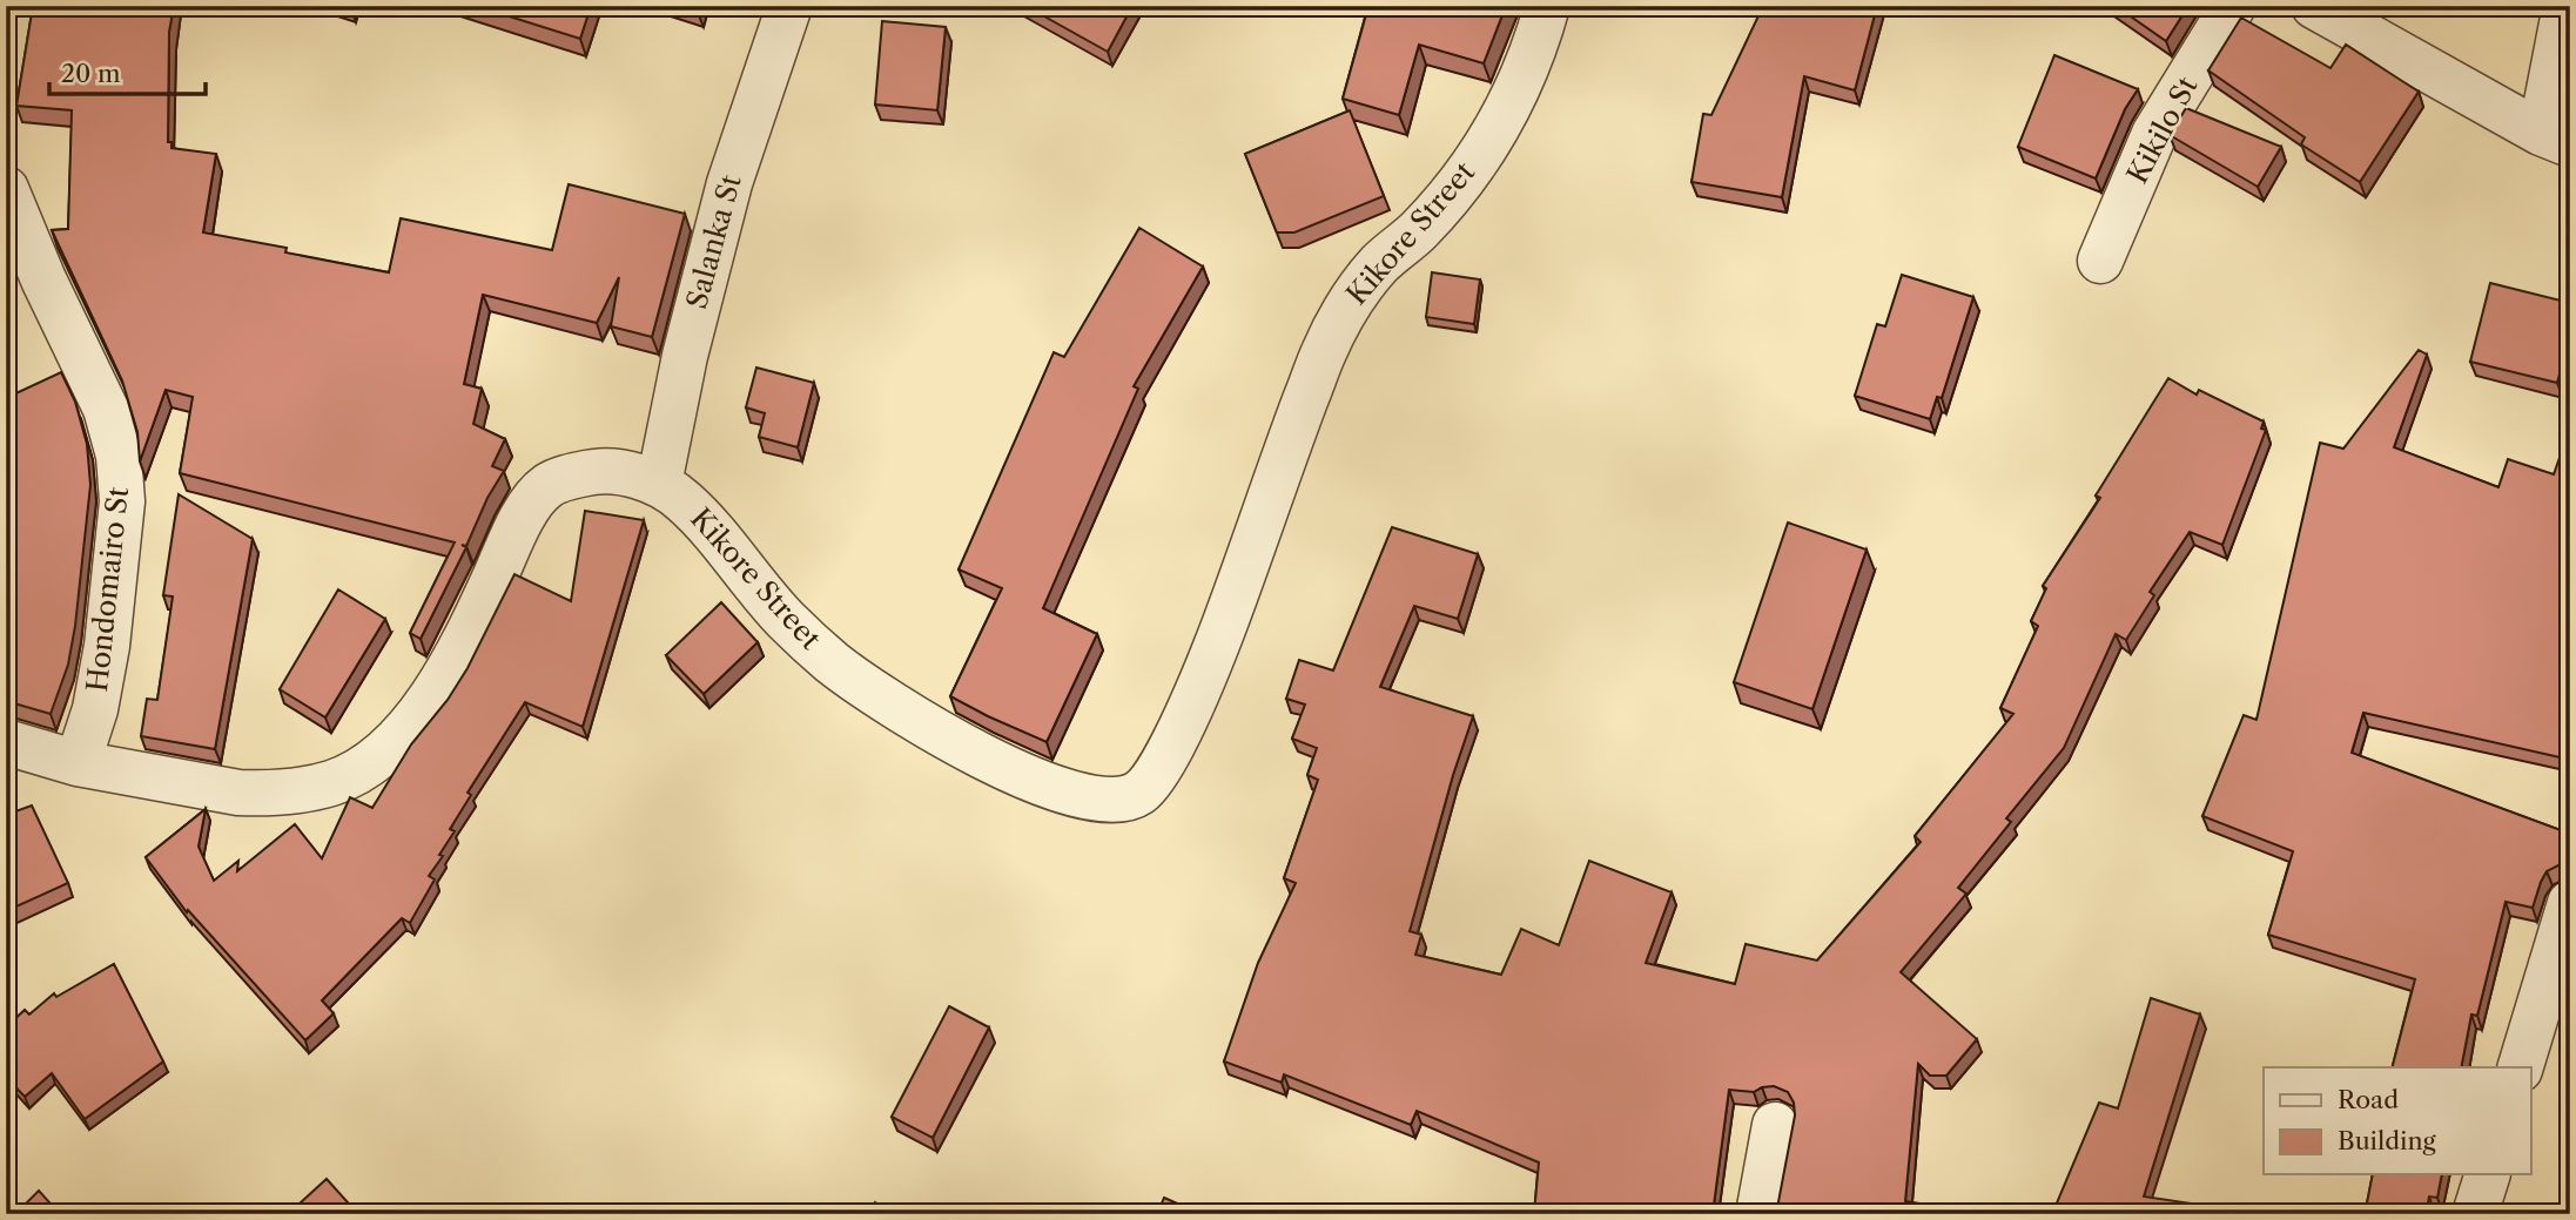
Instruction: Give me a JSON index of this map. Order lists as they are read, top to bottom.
{
  "streets": {
    "street": [
      "Kikilo St",
      "Kikore Street",
      "Salanka St",
      "Hondomairo St"
    ]
  },
  "crossings": [
    ["Kikore Street", "Salanka St"],
    ["Kikore Street", "Hondomairo St"]
  ],
  "legend": ["Road", "Building"],
  "scale_bar": "20 m"
}
